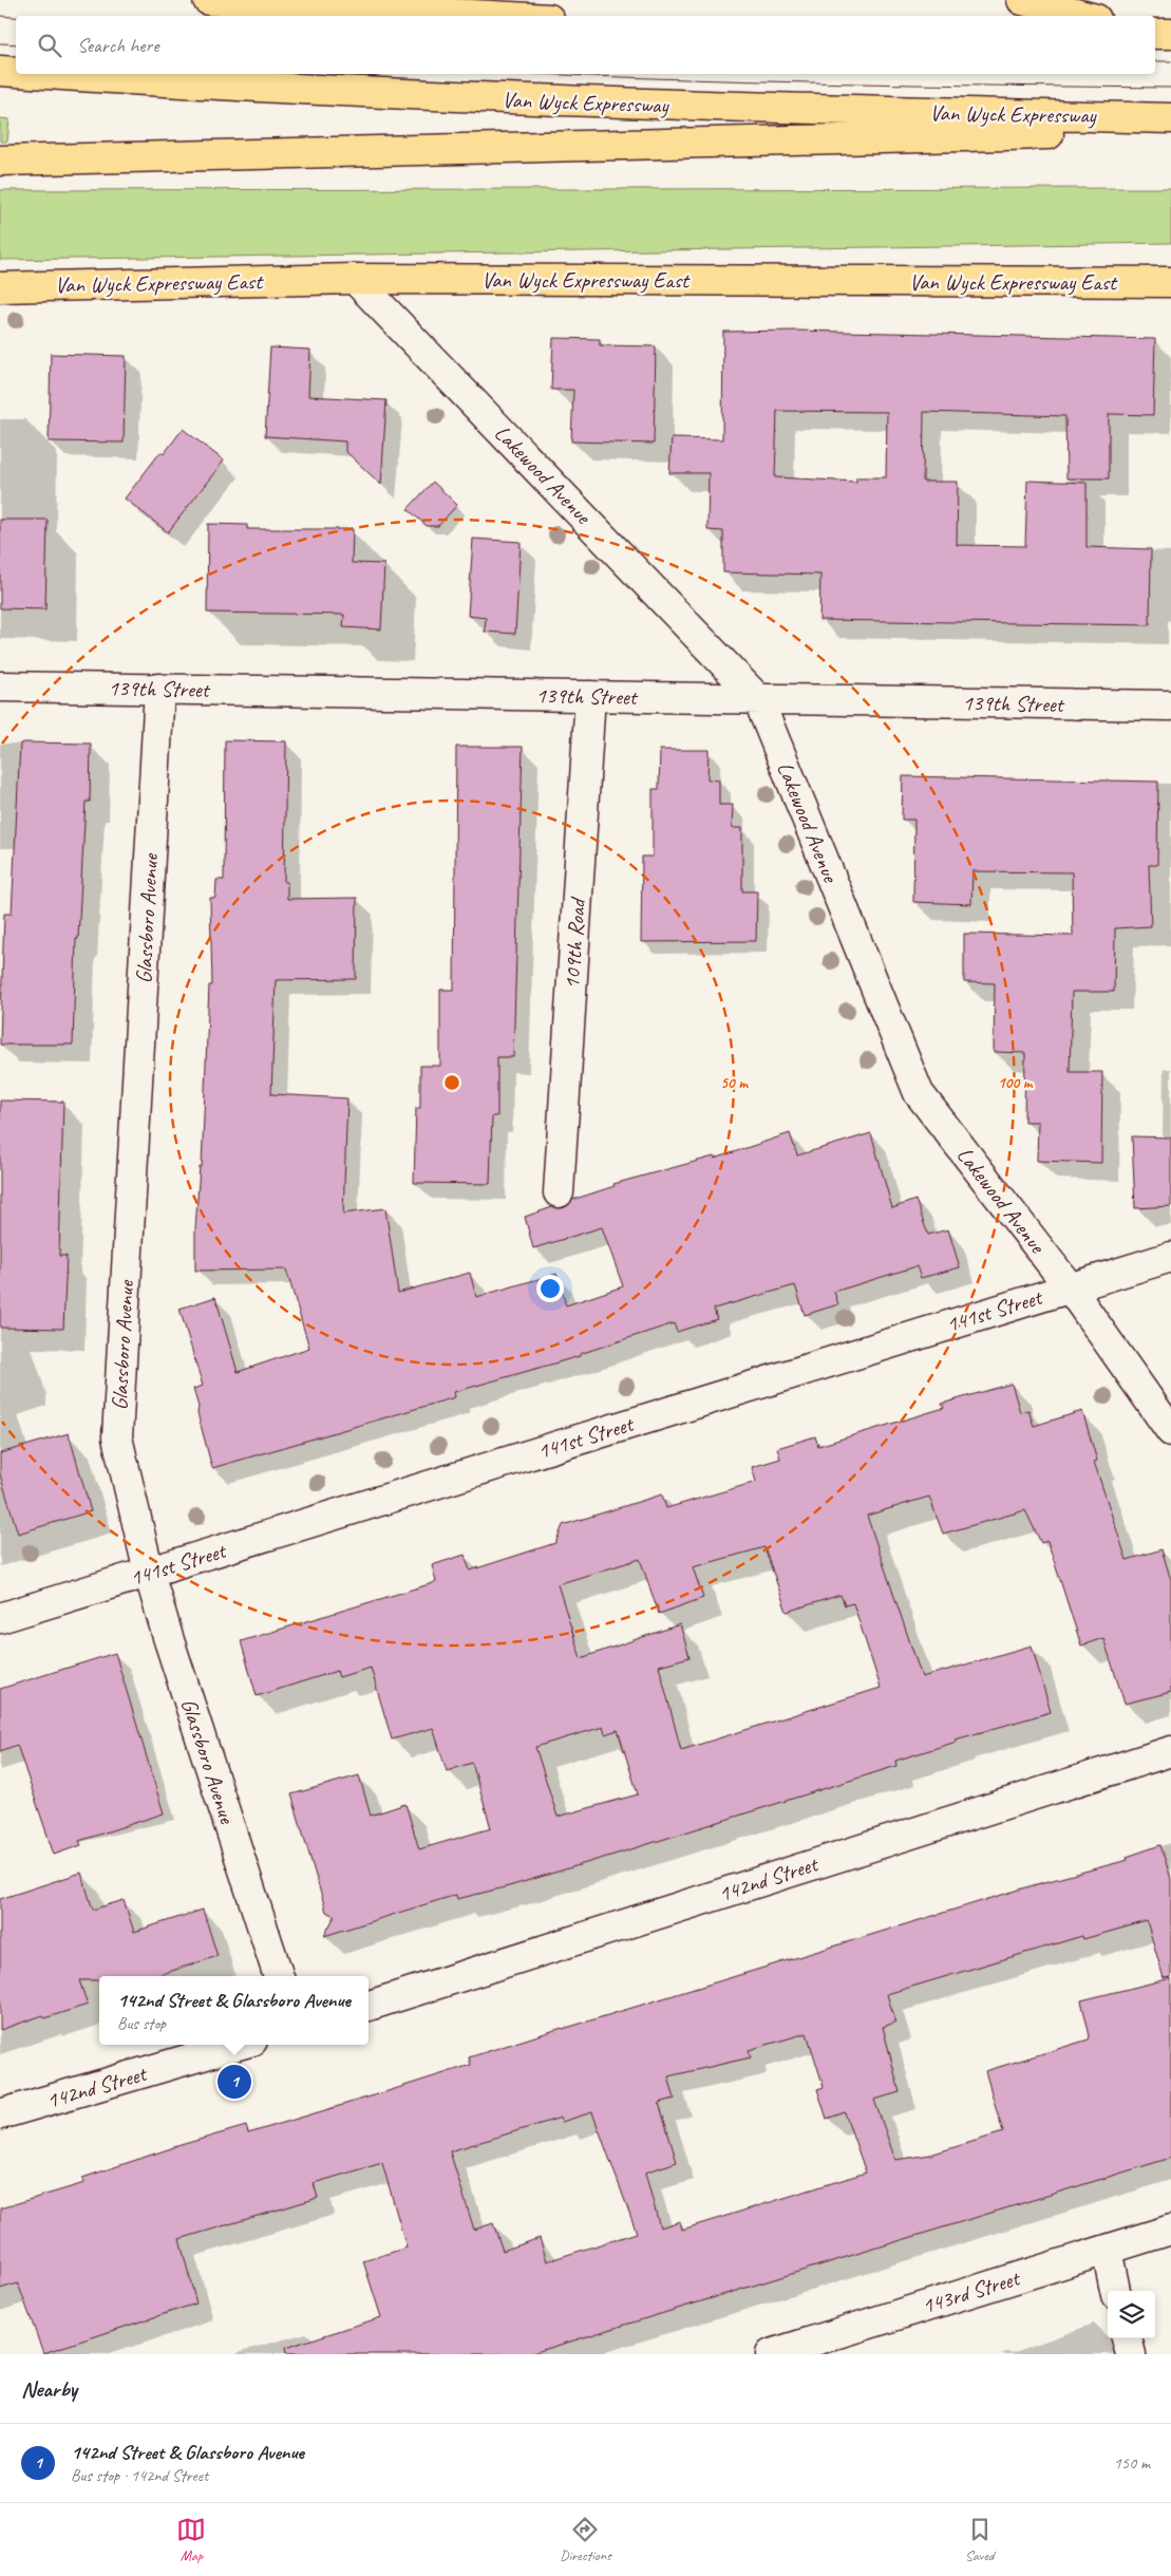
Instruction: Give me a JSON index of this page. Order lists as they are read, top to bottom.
{
  "streets": {
    "main road": ["Van Wyck Expressway", "Van Wyck Expressway East"],
    "street": [
      "Lakewood Avenue",
      "139th Street",
      "Glassboro Avenue",
      "109th Road",
      "141st Street",
      "142nd Street",
      "143rd Street"
    ]
  },
  "crossings": [
    ["Van Wyck Expressway East", "Lakewood Avenue"],
    ["Lakewood Avenue", "139th Street"],
    ["Lakewood Avenue", "141st Street"],
    ["139th Street", "Glassboro Avenue"],
    ["139th Street", "109th Road"],
    ["Glassboro Avenue", "141st Street"]
  ],
  "page": {
    "search": "Search here",
    "popup": ["142nd Street & Glassboro Avenue", "Bus stop"],
    "pins": "1",
    "heading": "Nearby",
    "list": [
      {
        "mark": "1",
        "name": "142nd Street & Glassboro Avenue",
        "note": "Bus stop · 142nd Street",
        "value": "150 m"
      }
    ],
    "nav": ["Map", "Directions", "Saved"]
  },
  "rings": ["50 m", "100 m"]
}
